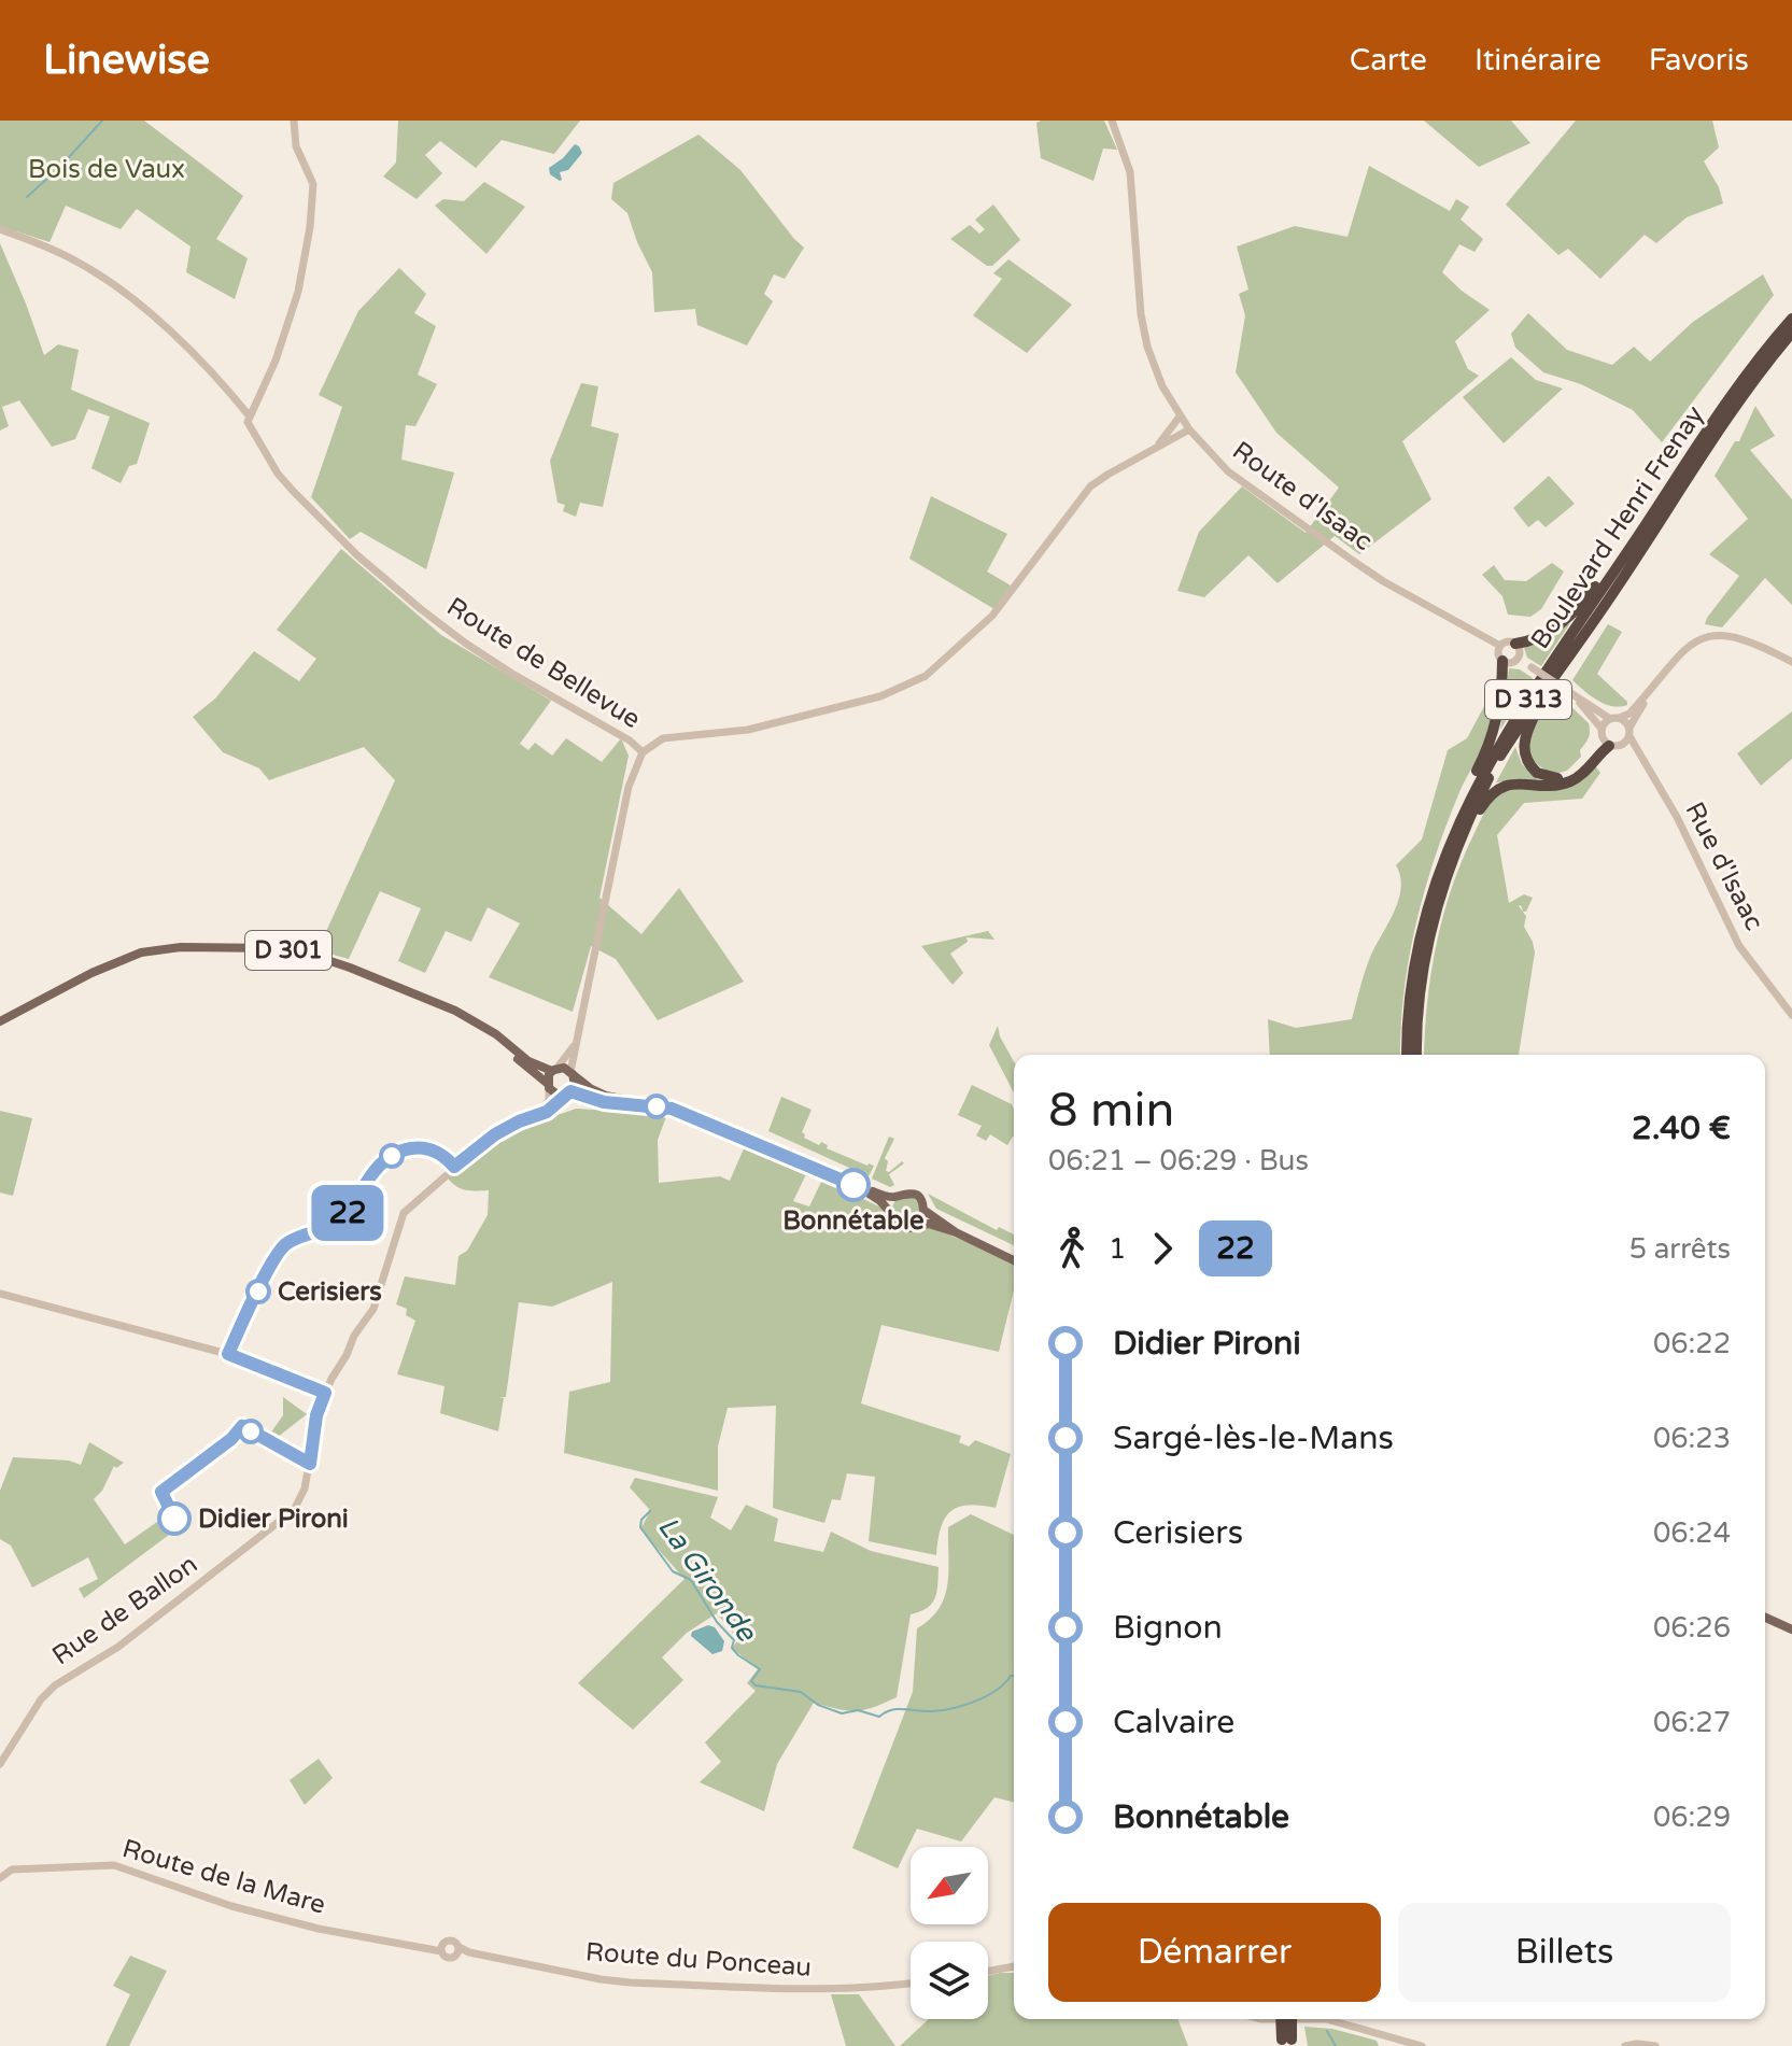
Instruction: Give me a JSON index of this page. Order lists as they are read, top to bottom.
{
  "streets": {
    "highway": ["Boulevard Henri Frenay", "D 313"],
    "main road": ["D 301"],
    "street": [
      "Route d'Isaac",
      "Route de Bellevue",
      "Rue d'Isaac",
      "Rue de Ballon",
      "Route de la Mare",
      "Route du Ponceau"
    ]
  },
  "crossings": [
    ["Route d'Isaac", "D 313"],
    ["Boulevard Henri Frenay", "D 313"],
    ["D 313", "Rue d'Isaac"]
  ],
  "water": ["La Gironde"],
  "parks": ["Bois de Vaux"],
  "places": ["Bonnétable", "Cerisiers", "Didier Pironi"],
  "lines": ["bus line 22"],
  "north": "bottom left",
  "page": {
    "header": "Linewise",
    "nav": ["Carte", "Itinéraire", "Favoris"],
    "on_map": "22",
    "heading": ["8 min", "06:21 – 06:29 · Bus", "2.40 €"],
    "legs": ["1", "22", "5 arrêts"],
    "list": [
      {
        "name": "Didier Pironi",
        "value": "06:22"
      },
      {
        "name": "Sargé-lès-le-Mans",
        "value": "06:23"
      },
      {
        "name": "Cerisiers",
        "value": "06:24"
      },
      {
        "name": "Bignon",
        "value": "06:26"
      },
      {
        "name": "Calvaire",
        "value": "06:27"
      },
      {
        "name": "Bonnétable",
        "value": "06:29"
      }
    ],
    "buttons": ["Démarrer", "Billets"]
  }
}
